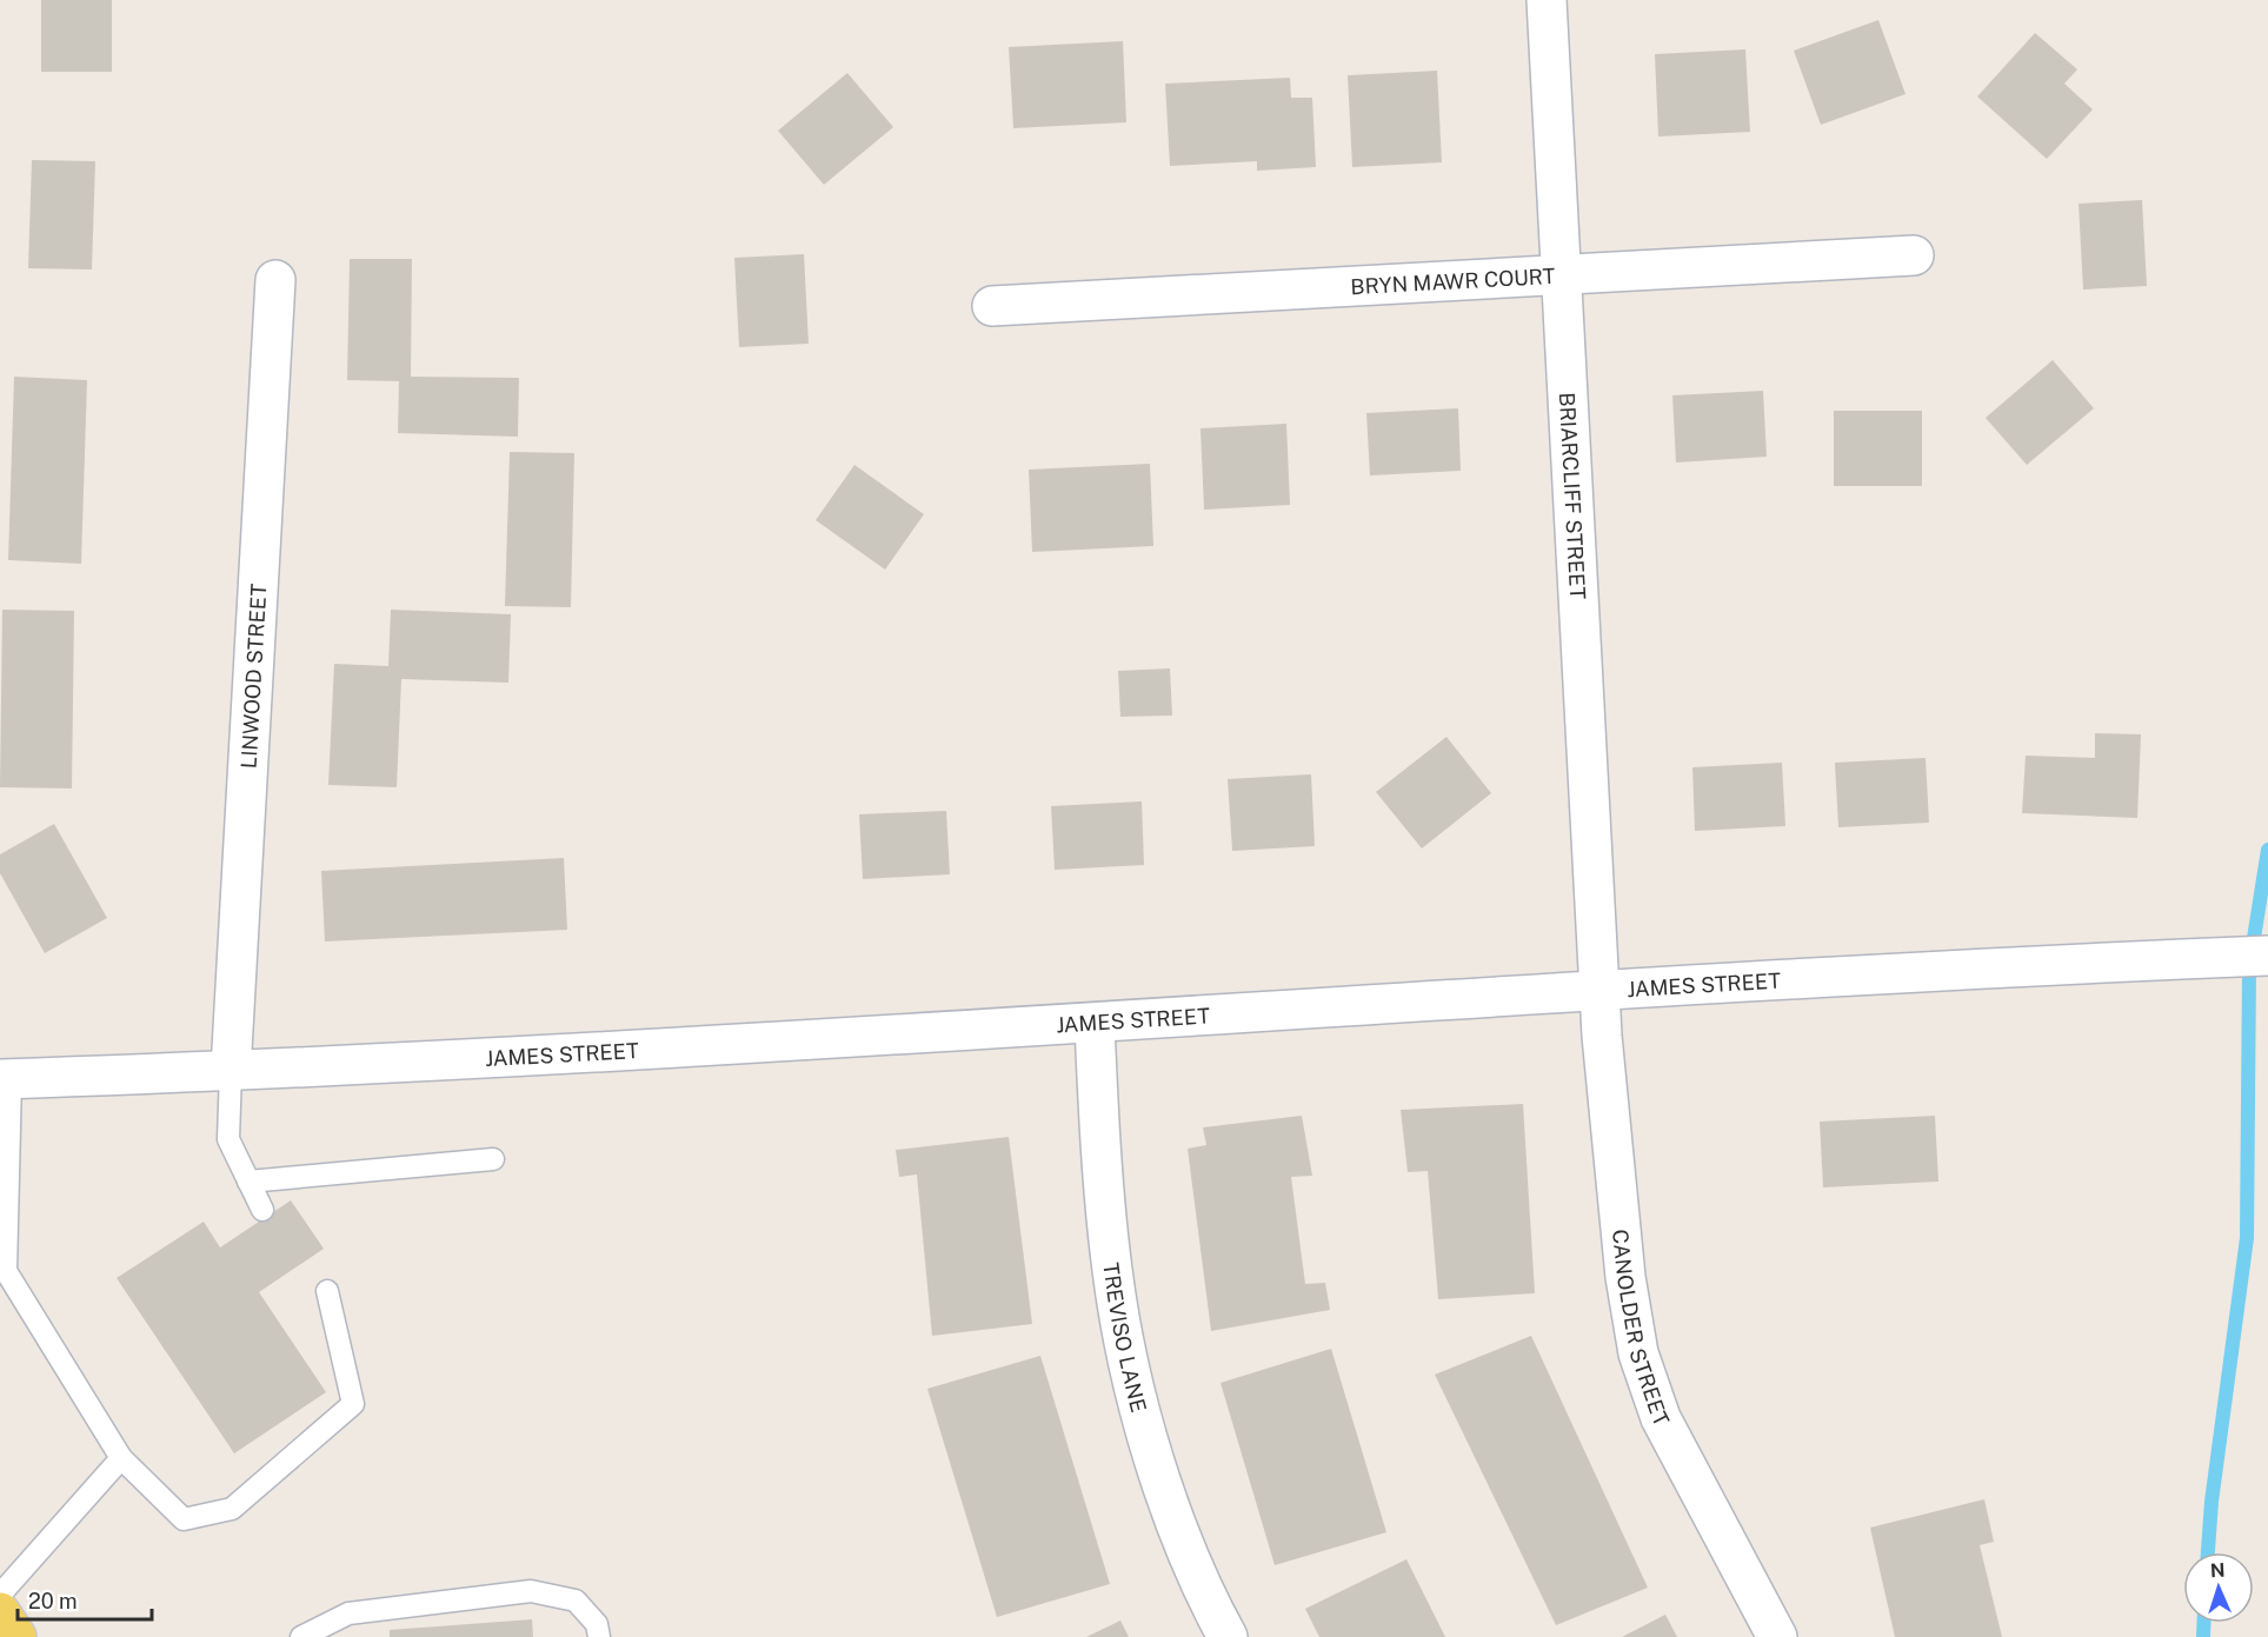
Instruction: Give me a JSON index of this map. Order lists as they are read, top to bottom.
{
  "streets": {
    "street": [
      "BRYN MAWR COURT",
      "BRIARCLIFF STREET",
      "LINWOOD STREET",
      "JAMES STREET",
      "CANOLDER STREET",
      "TREVISO LANE"
    ]
  },
  "crossings": [
    ["BRYN MAWR COURT", "BRIARCLIFF STREET"],
    ["BRIARCLIFF STREET", "JAMES STREET"],
    ["BRIARCLIFF STREET", "CANOLDER STREET"],
    ["LINWOOD STREET", "JAMES STREET"],
    ["JAMES STREET", "CANOLDER STREET"],
    ["JAMES STREET", "TREVISO LANE"]
  ],
  "scale_bar": "20 m",
  "north": "top"
}
